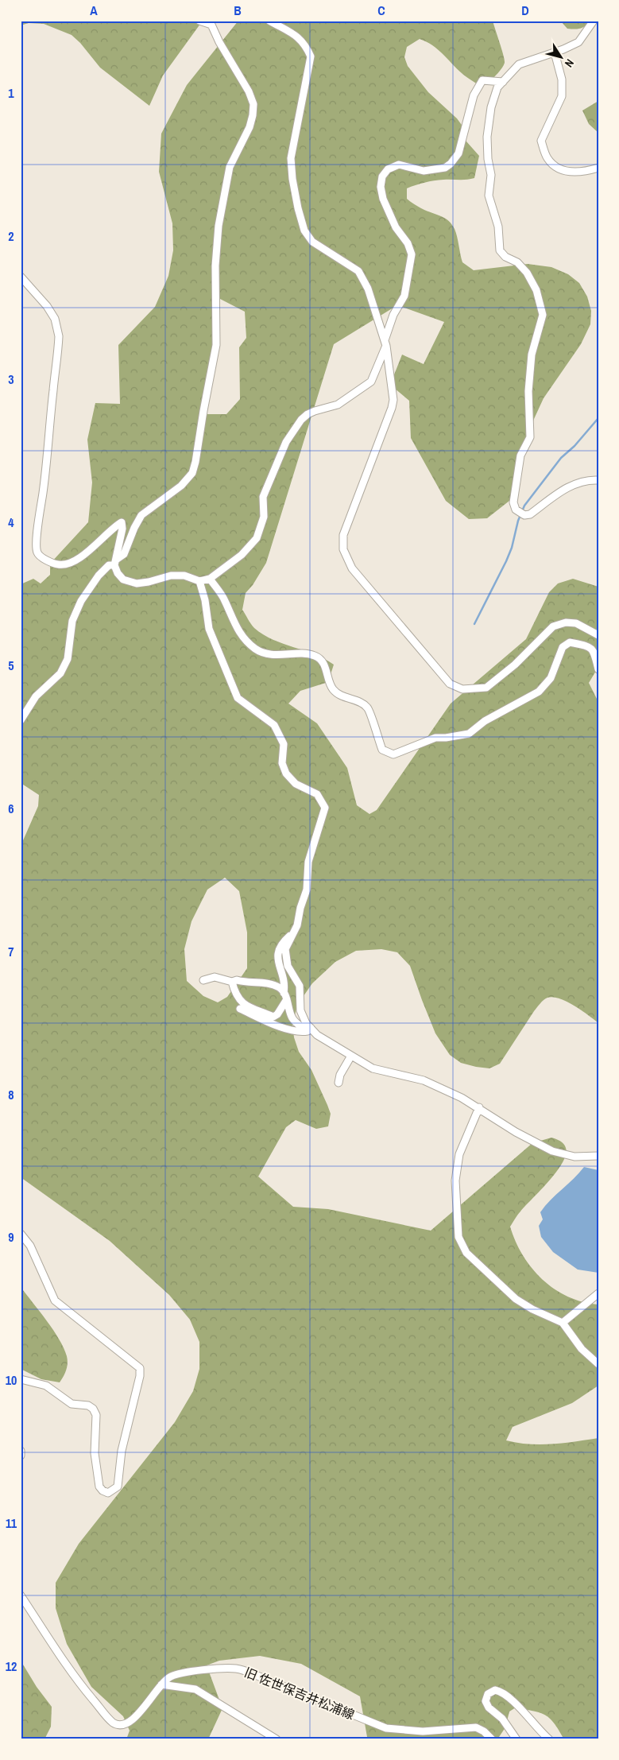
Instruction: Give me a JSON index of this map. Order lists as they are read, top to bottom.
{
  "streets": {
    "street": ["旧 佐世保吉井松浦線"]
  },
  "north": "bottom right",
  "grid": {
    "columns": [
      "A",
      "B",
      "C",
      "D"
    ],
    "rows": [
      "1",
      "2",
      "3",
      "4",
      "5",
      "6",
      "7",
      "8",
      "9",
      "10",
      "11",
      "12"
    ]
  }
}
